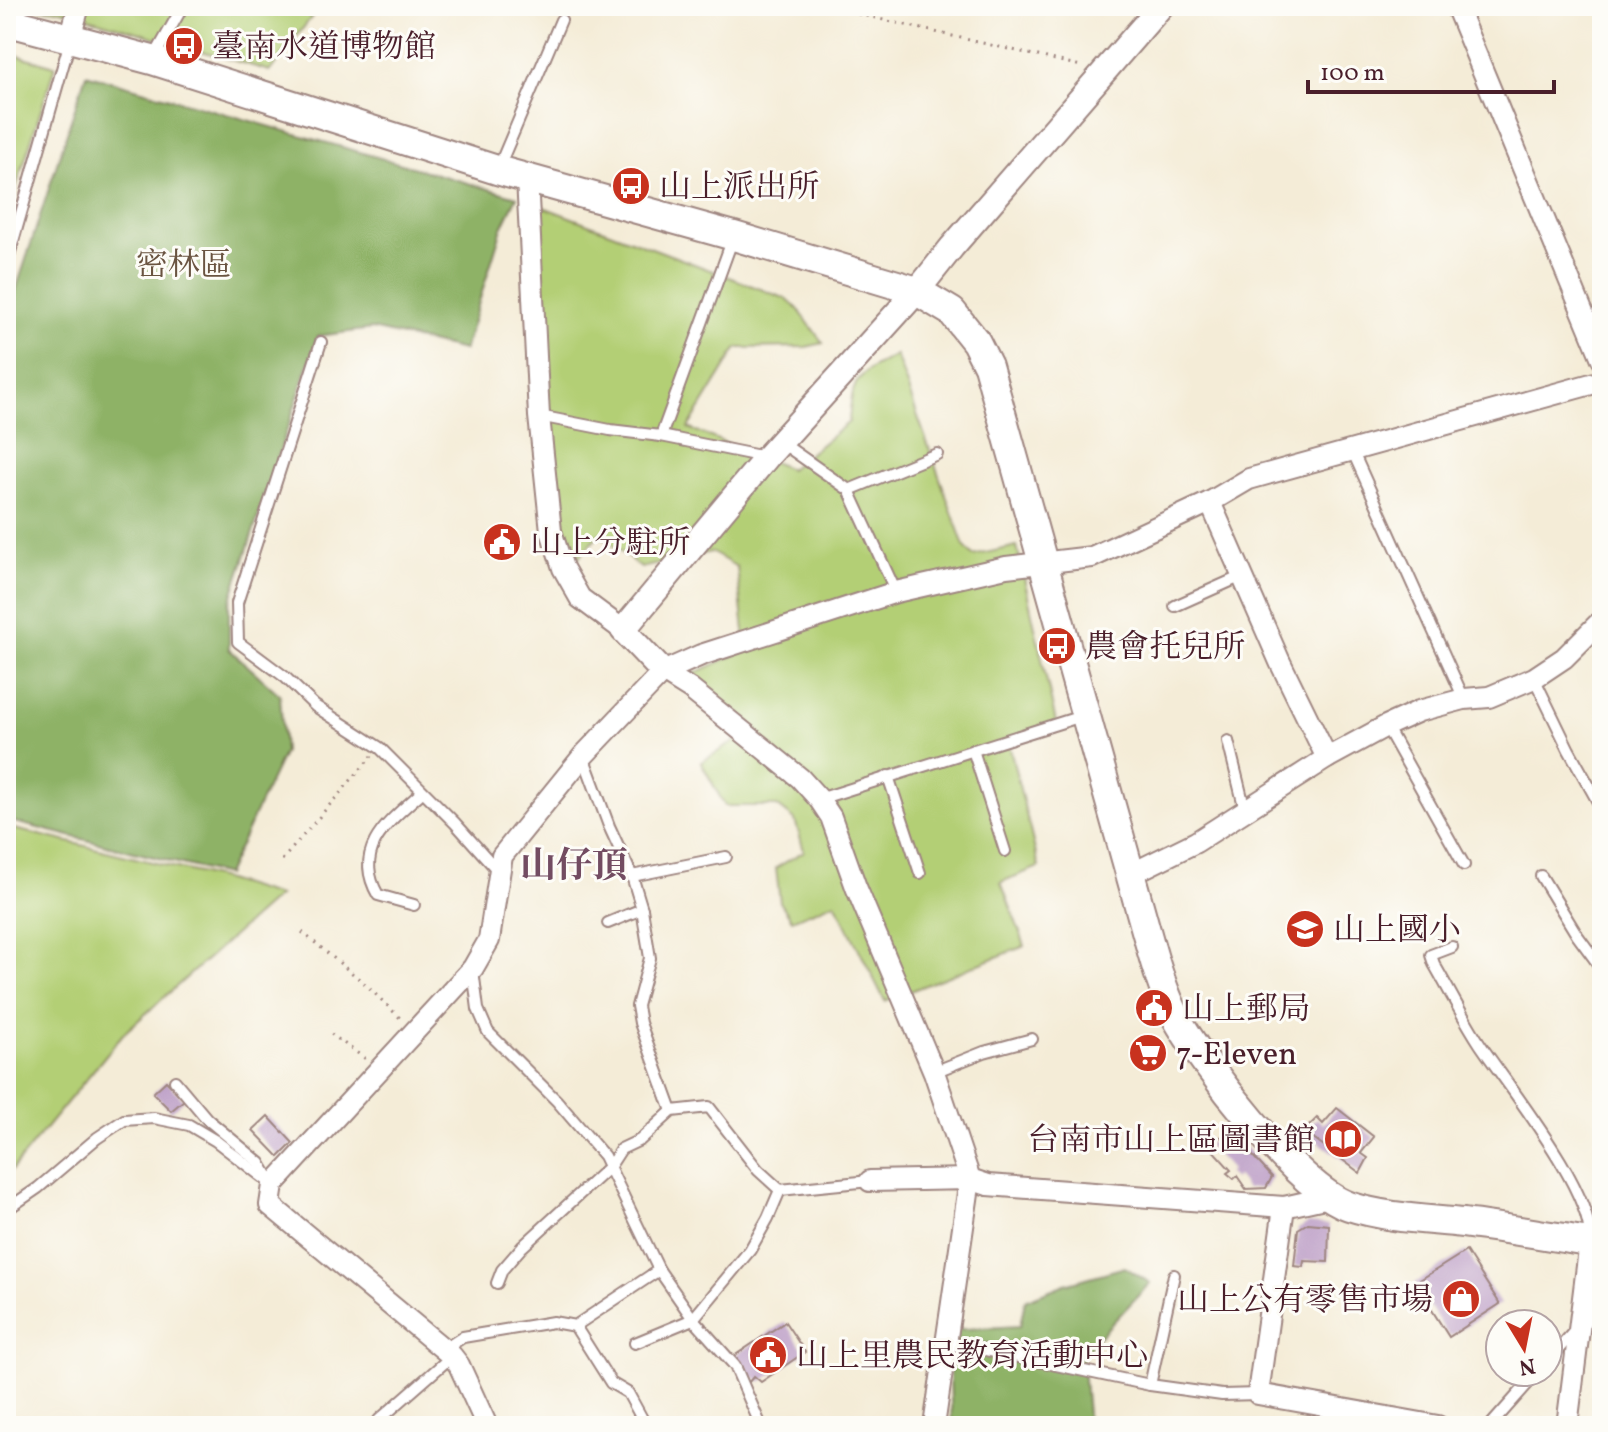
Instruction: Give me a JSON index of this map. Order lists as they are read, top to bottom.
{
  "districts": ["山仔頂"],
  "parks": ["密林區"],
  "places": {
    "bus stop": ["臺南水道博物館", "山上派出所", "農會托兒所"],
    "public building": ["山上分駐所", "山上郵局", "山上里農民教育活動中心"],
    "school or university": ["山上國小"],
    "supermarket": ["7-Eleven"],
    "library": ["台南市山上區圖書館"],
    "shop": ["山上公有零售市場"]
  },
  "scale_bar": "100 m",
  "north": "bottom"
}
